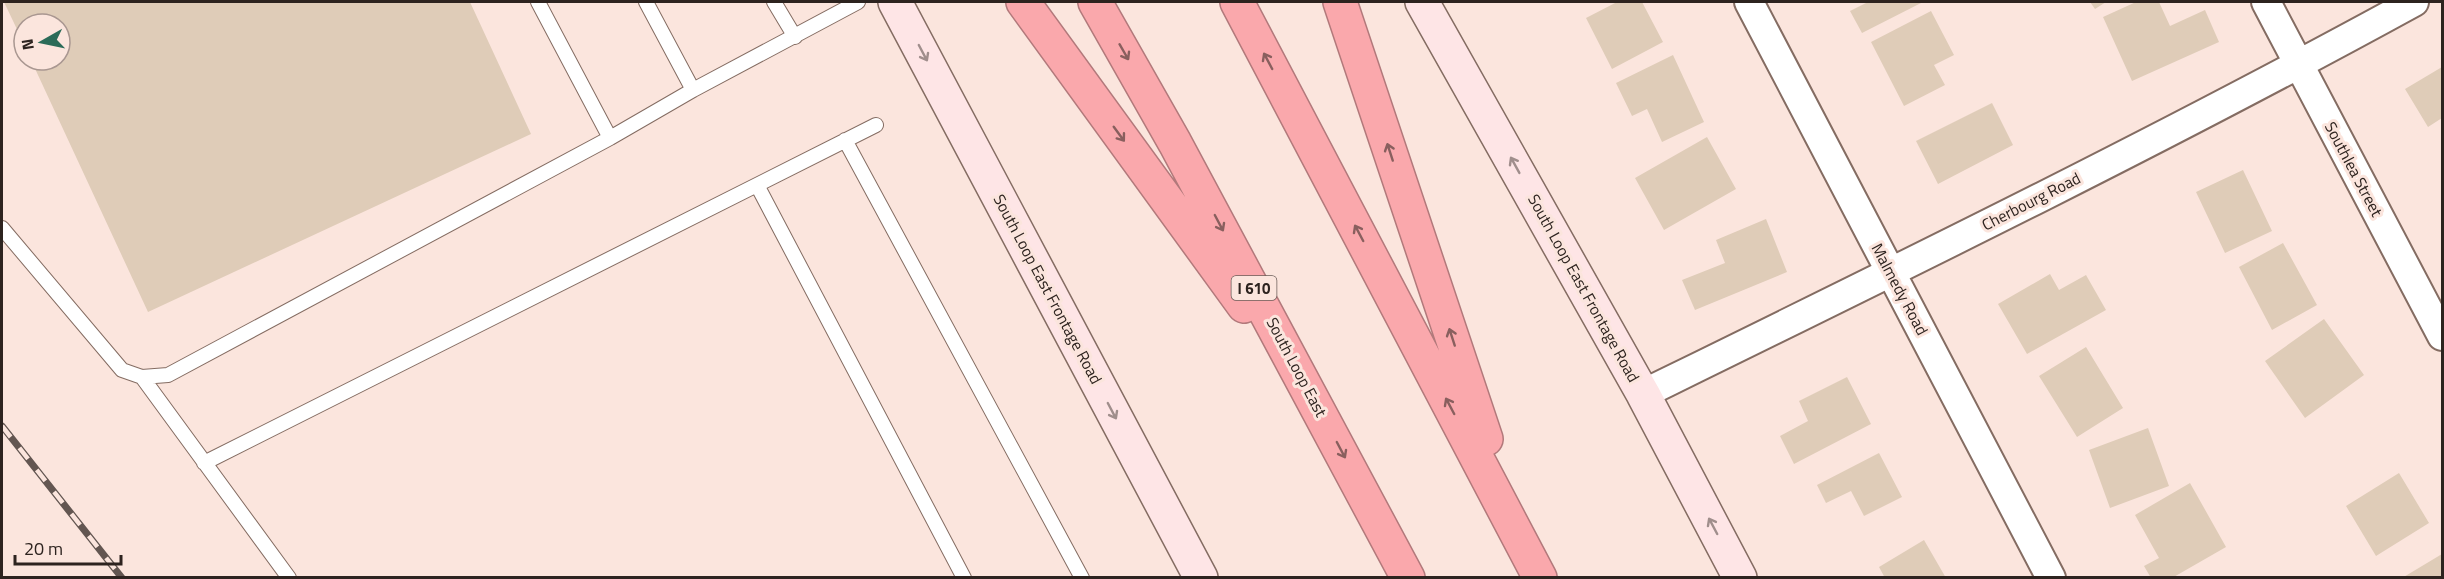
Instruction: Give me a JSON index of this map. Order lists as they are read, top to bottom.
{
  "streets": {
    "highway": ["I 610", "South Loop East"],
    "main road": ["South Loop East Frontage Road"],
    "street": ["Southlea Street", "Cherbourg Road", "Malmedy Road"]
  },
  "crossings": [
    ["Southlea Street", "Cherbourg Road"],
    ["Cherbourg Road", "South Loop East Frontage Road"],
    ["Cherbourg Road", "Malmedy Road"]
  ],
  "scale_bar": "20 m",
  "north": "left"
}
